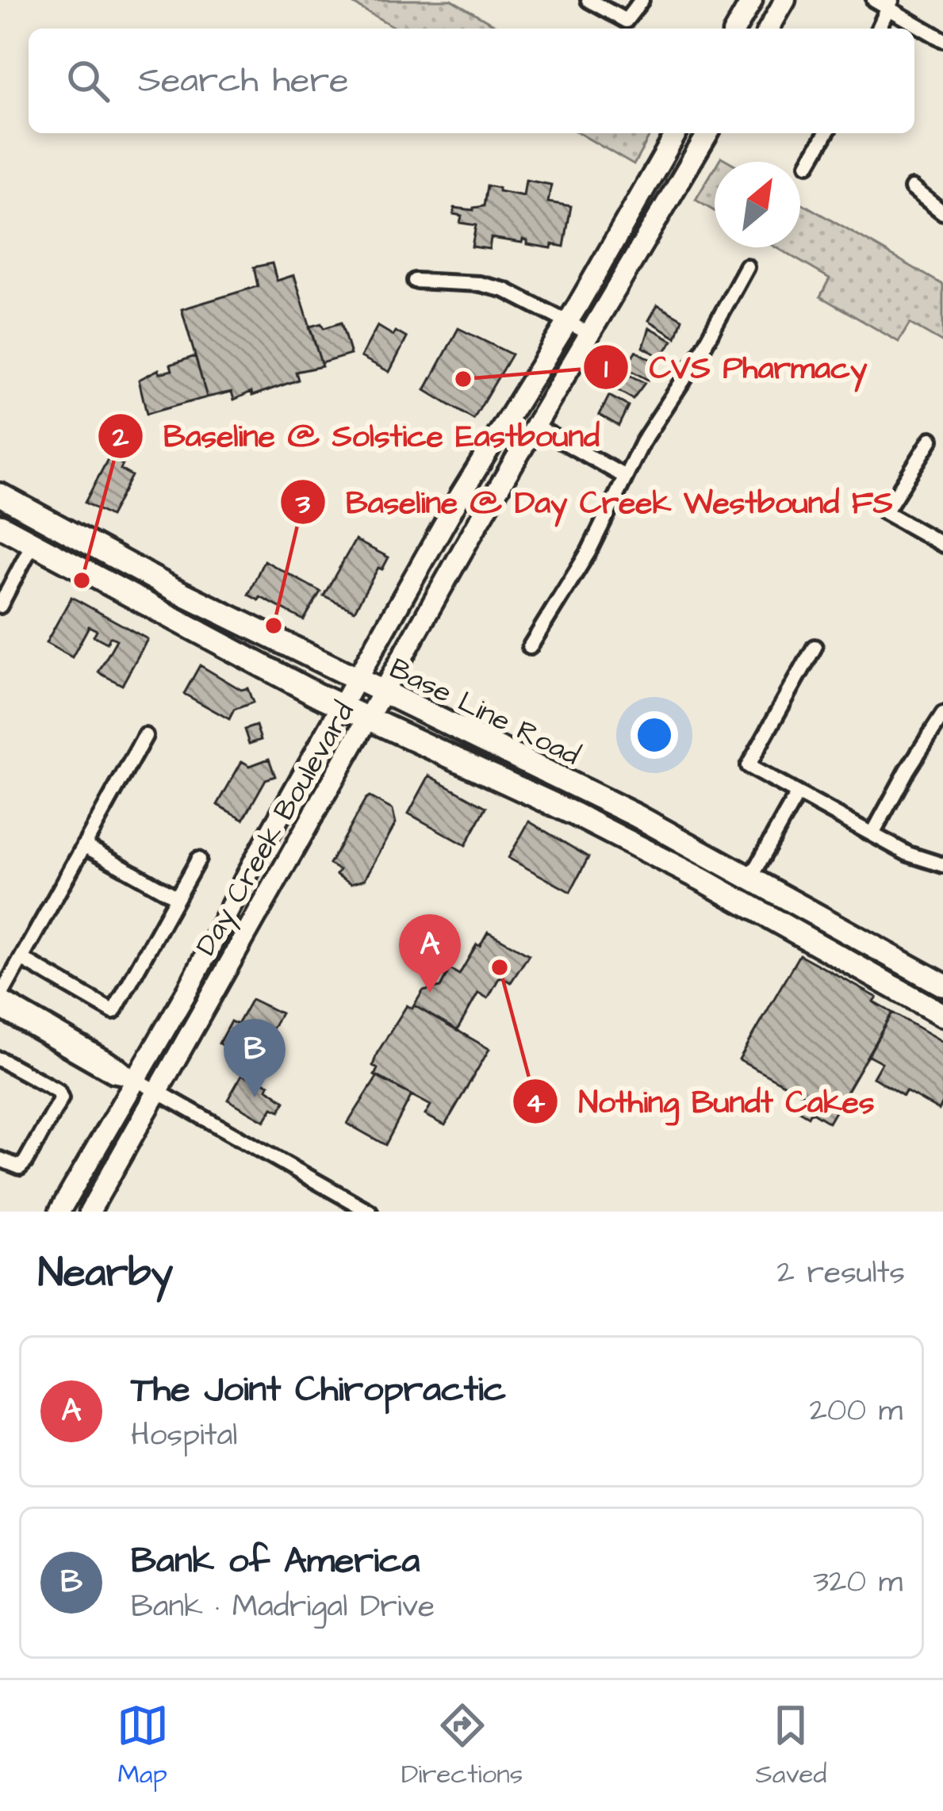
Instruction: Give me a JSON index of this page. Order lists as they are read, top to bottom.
{
  "streets": {
    "main road": ["Base Line Road", "Day Creek Boulevard"]
  },
  "crossings": [
    ["Base Line Road", "Day Creek Boulevard"]
  ],
  "places": [
    "CVS Pharmacy",
    "Baseline @ Solstice Eastbound",
    "Baseline @ Day Creek Westbound FS",
    "Nothing Bundt Cakes"
  ],
  "north": "top right",
  "page": {
    "search": "Search here",
    "pins": ["A", "B"],
    "heading": ["Nearby", "2 results"],
    "list": [
      {
        "mark": "A",
        "name": "The Joint Chiropractic",
        "note": "Hospital",
        "value": "200 m"
      },
      {
        "mark": "B",
        "name": "Bank of America",
        "note": "Bank · Madrigal Drive",
        "value": "320 m"
      }
    ],
    "nav": ["Map", "Directions", "Saved"]
  }
}
